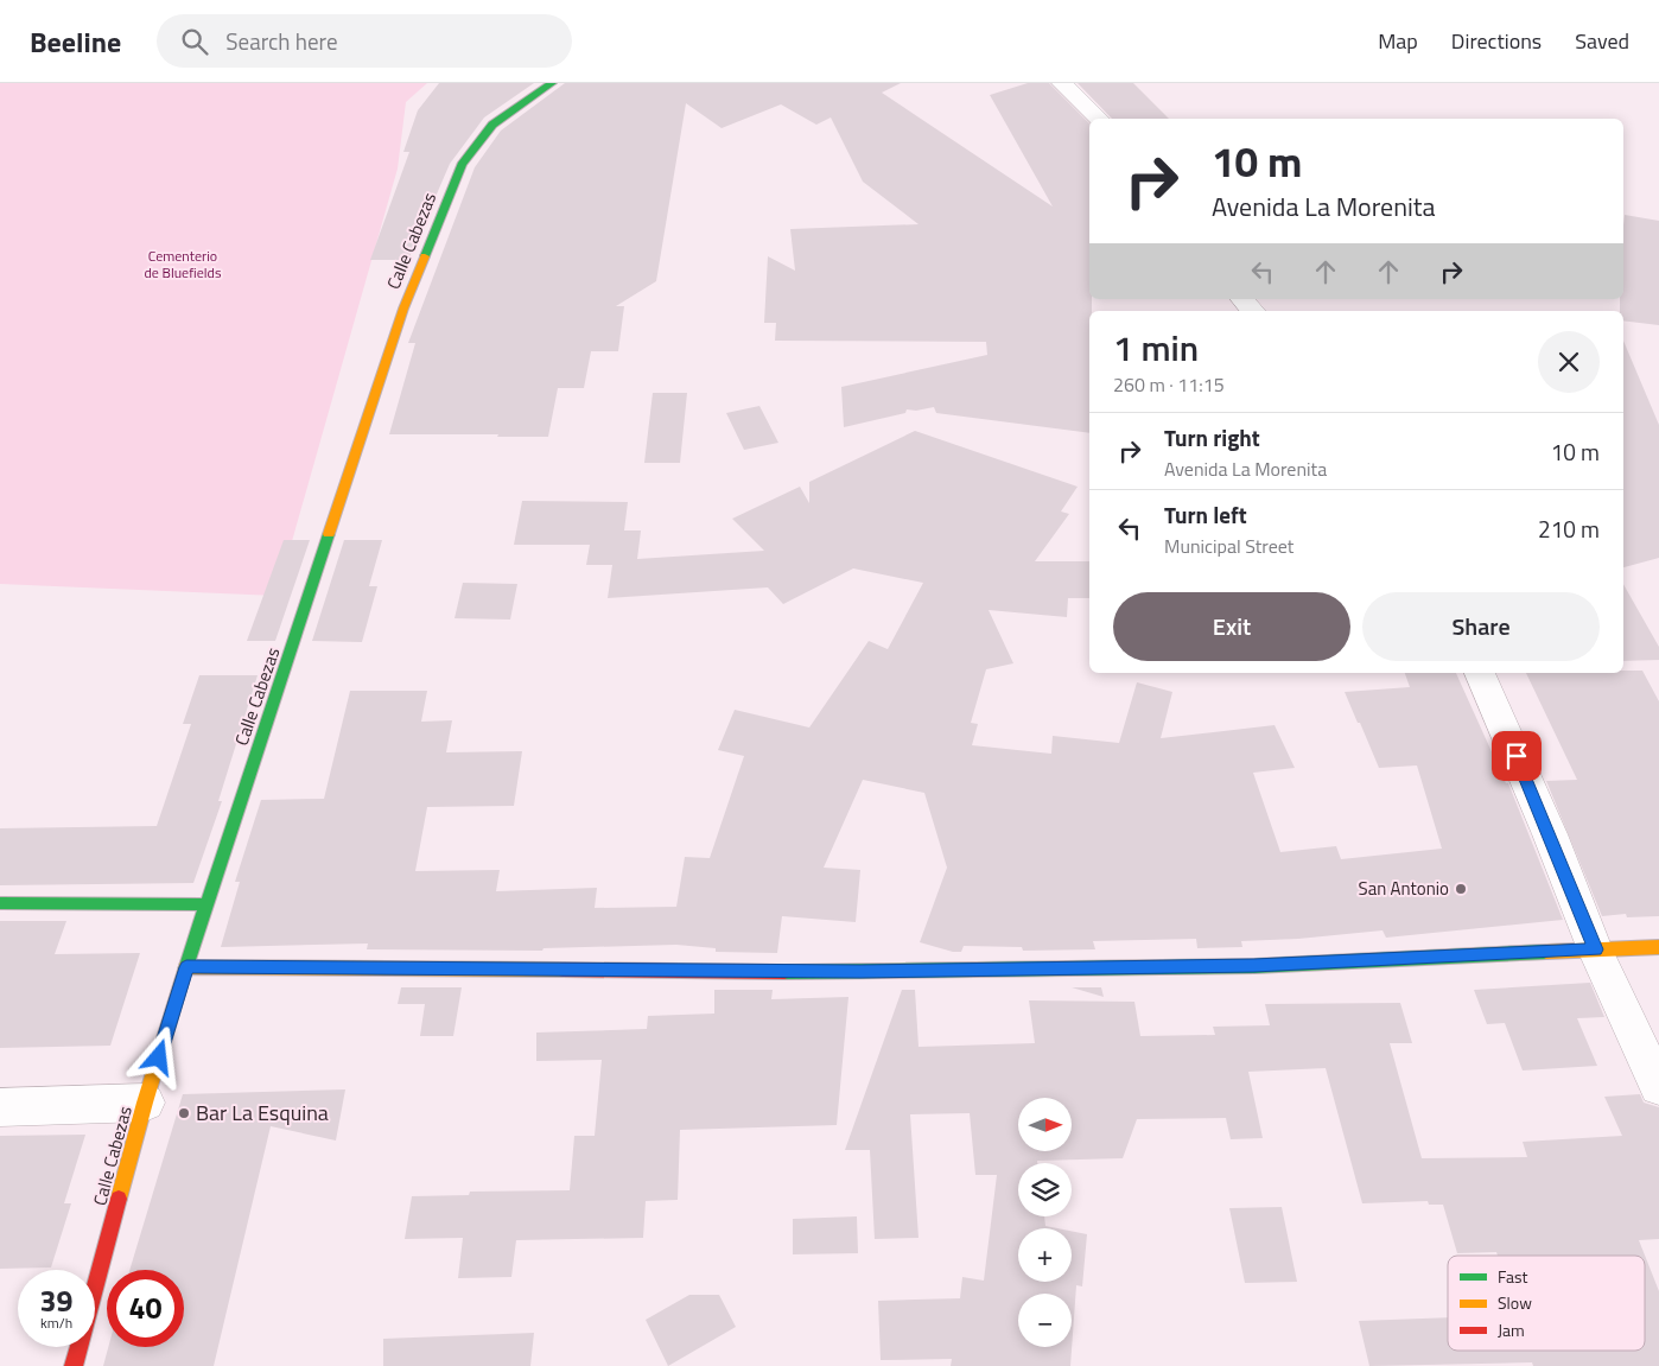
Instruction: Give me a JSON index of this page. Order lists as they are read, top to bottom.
{
  "streets": {
    "main road": ["Calle Cabezas"]
  },
  "parks": ["Cementerio de Bluefields"],
  "places": ["San Antonio", "Bar La Esquina"],
  "legend": ["Fast", "Slow", "Jam"],
  "north": "right",
  "page": {
    "header": "Beeline",
    "search": "Search here",
    "nav": ["Map", "Directions", "Saved"],
    "turn": ["10 m", "Avenida La Morenita"],
    "heading": ["1 min", "260 m · 11:15"],
    "list": [
      {
        "name": "Turn right",
        "note": "Avenida La Morenita",
        "value": "10 m"
      },
      {
        "name": "Turn left",
        "note": "Municipal Street",
        "value": "210 m"
      }
    ],
    "buttons": ["Exit", "Share"],
    "map_buttons": ["+", "−"],
    "speed": "39 km/h",
    "limit": "40"
  }
}
